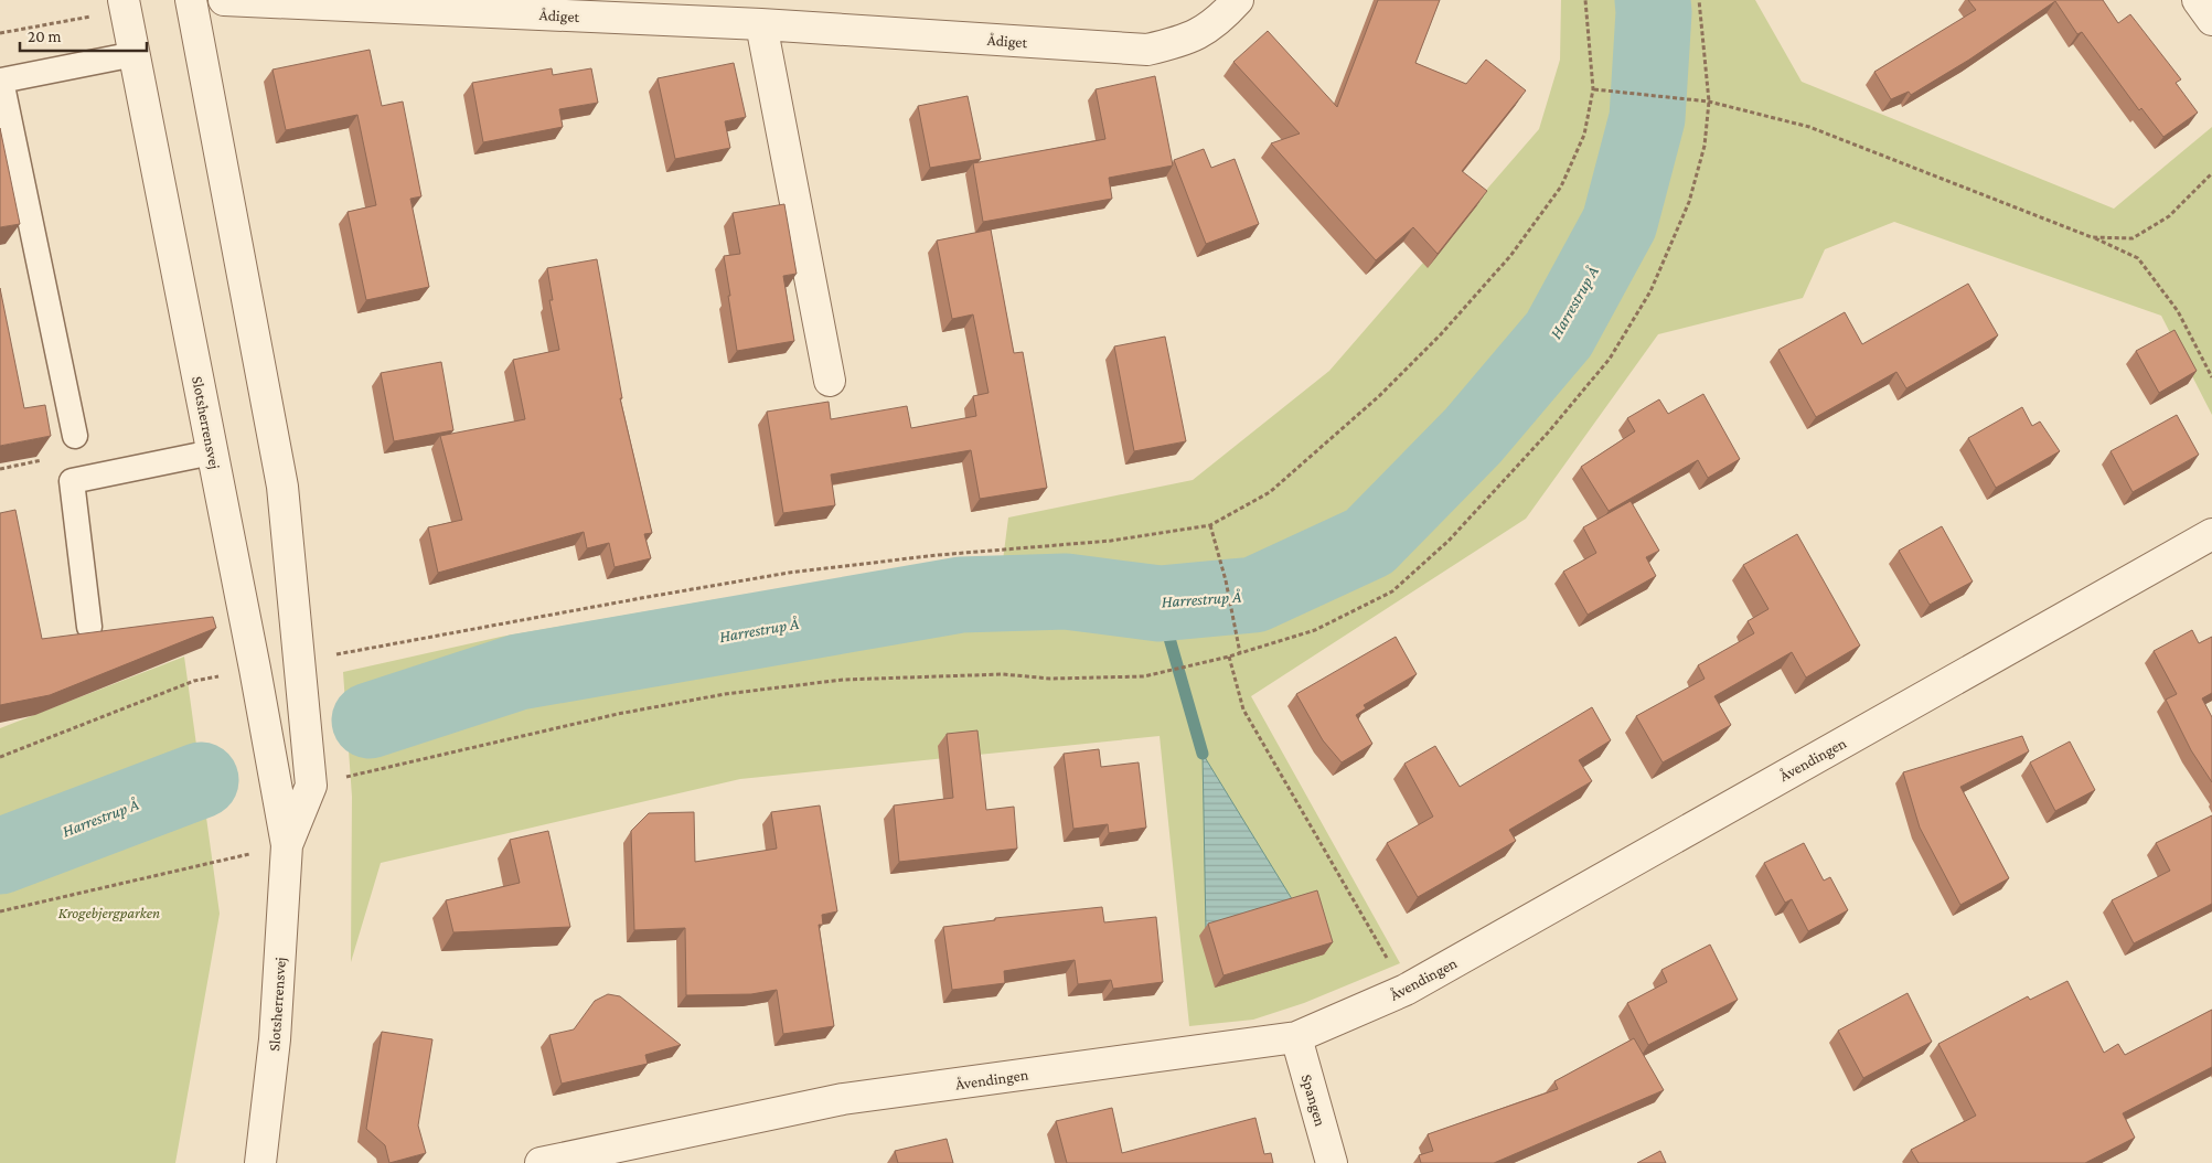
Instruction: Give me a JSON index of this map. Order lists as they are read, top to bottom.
{
  "streets": {
    "street": [
      "Ådiget",
      "Slotsherrensvej",
      "Åvendingen",
      "Spangen"
    ]
  },
  "crossings": [
    ["Åvendingen", "Spangen"]
  ],
  "water": ["Harrestrup Å"],
  "parks": ["Krogebjergparken"],
  "scale_bar": "20 m"
}
